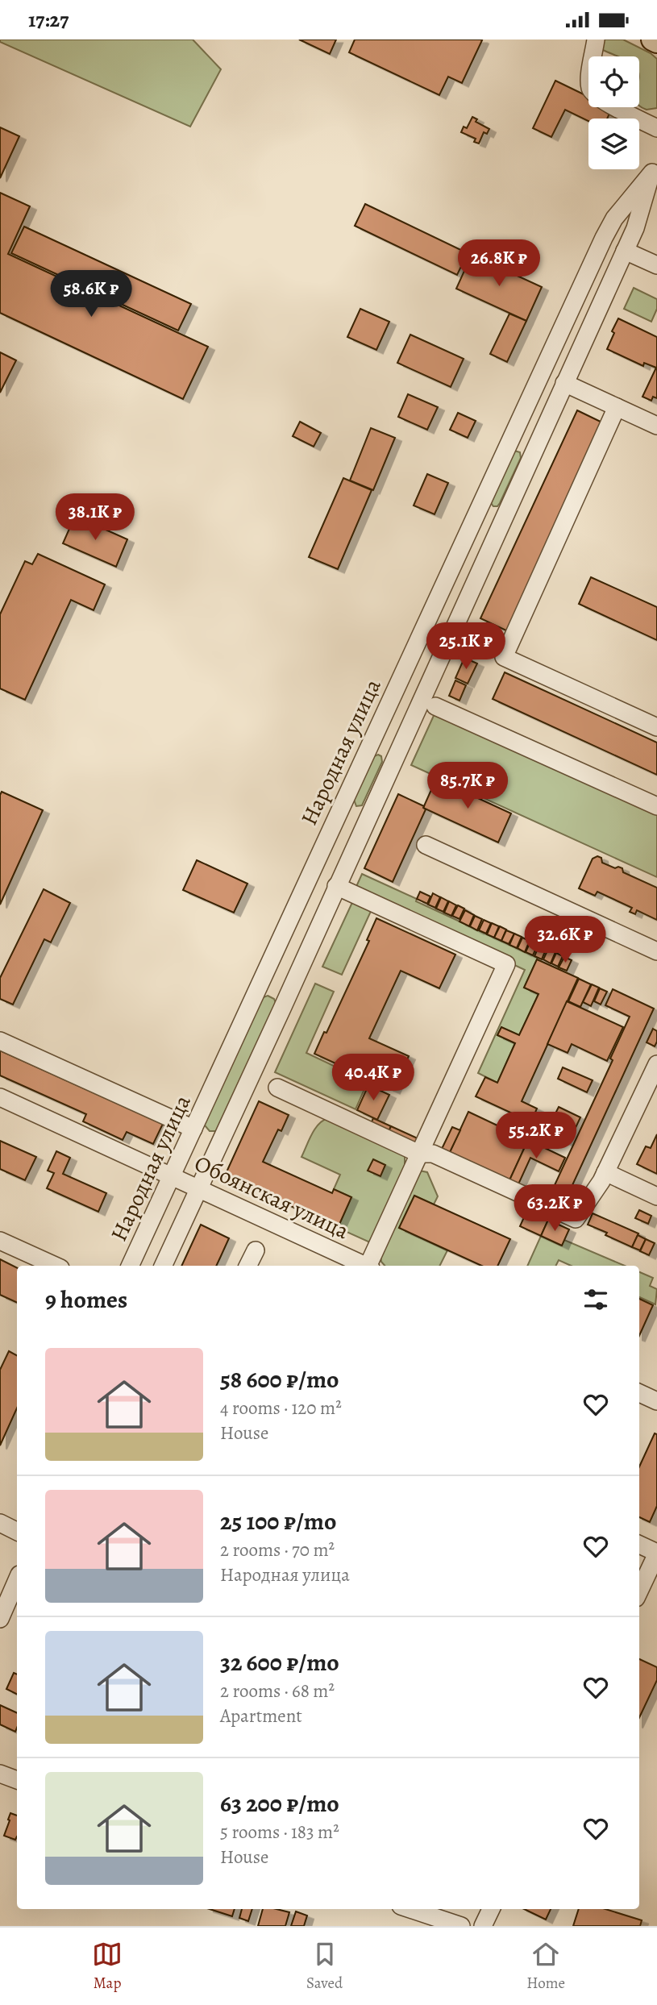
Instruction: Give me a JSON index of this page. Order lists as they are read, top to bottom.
{
  "streets": {
    "street": ["Народная улица", "Обоянская улица"]
  },
  "crossings": [
    ["Народная улица", "Обоянская улица"]
  ],
  "page": {
    "status": "17:27",
    "price": [
      "26.8K ₽",
      "58.6K ₽",
      "38.1K ₽",
      "25.1K ₽",
      "85.7K ₽",
      "32.6K ₽",
      "40.4K ₽",
      "55.2K ₽",
      "63.2K ₽"
    ],
    "heading": "9 homes",
    "list": [
      {
        "name": "58 600 ₽/mo",
        "note": "4 rooms · 120 m² · House"
      },
      {
        "name": "25 100 ₽/mo",
        "note": "2 rooms · 70 m² · Народная улица"
      },
      {
        "name": "32 600 ₽/mo",
        "note": "2 rooms · 68 m² · Apartment"
      },
      {
        "name": "63 200 ₽/mo",
        "note": "5 rooms · 183 m² · House"
      }
    ],
    "tabs": ["Map", "Saved", "Home"]
  }
}
